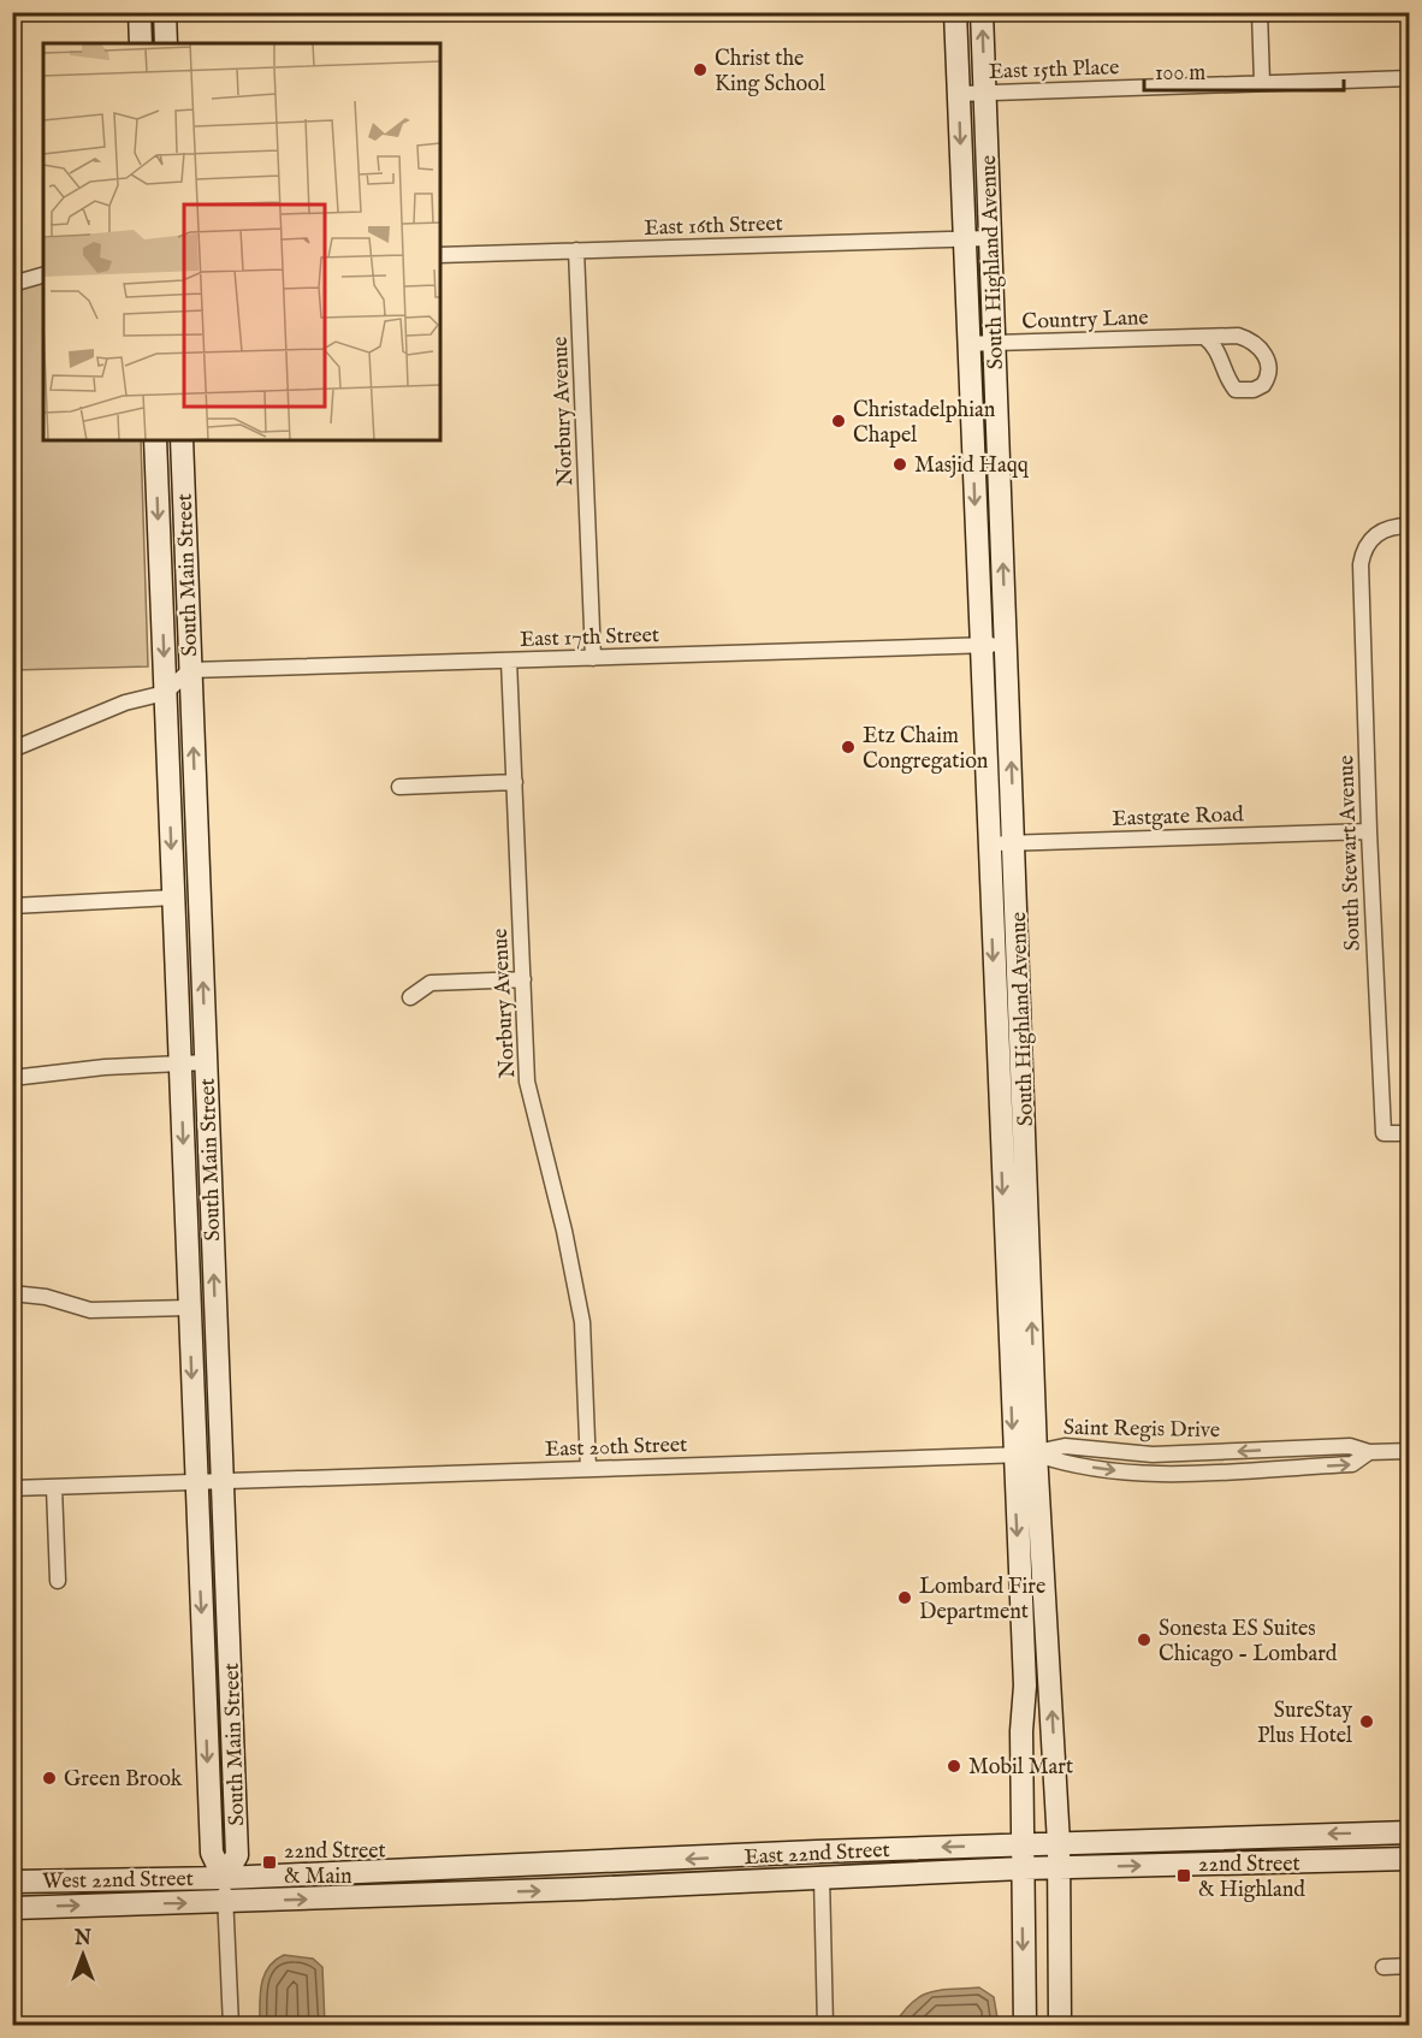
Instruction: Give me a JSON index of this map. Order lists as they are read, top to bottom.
{
  "streets": {
    "street": [
      "East 15th Place",
      "East 16th Street",
      "South Highland Avenue",
      "Country Lane",
      "Norbury Avenue",
      "South Main Street",
      "East 17th Street",
      "Eastgate Road",
      "South Stewart Avenue",
      "Saint Regis Drive",
      "East 20th Street",
      "East 22nd Street",
      "West 22nd Street"
    ]
  },
  "crossings": [
    ["East 15th Place", "South Highland Avenue"],
    ["East 16th Street", "South Highland Avenue"],
    ["East 16th Street", "Norbury Avenue"],
    ["South Highland Avenue", "Country Lane"],
    ["South Highland Avenue", "East 17th Street"],
    ["South Highland Avenue", "Eastgate Road"],
    ["South Highland Avenue", "Saint Regis Drive"],
    ["South Highland Avenue", "East 20th Street"],
    ["South Highland Avenue", "East 22nd Street"],
    ["Norbury Avenue", "East 17th Street"],
    ["Norbury Avenue", "East 20th Street"],
    ["South Main Street", "East 17th Street"],
    ["South Main Street", "East 20th Street"],
    ["South Main Street", "East 22nd Street"],
    ["South Main Street", "West 22nd Street"],
    ["Eastgate Road", "South Stewart Avenue"],
    ["Saint Regis Drive", "East 20th Street"],
    ["East 22nd Street", "West 22nd Street"]
  ],
  "places": {
    "other": [
      "Christ the King School",
      "Christadelphian Chapel",
      "Masjid Haqq",
      "Etz Chaim Congregation",
      "Lombard Fire Department",
      "Sonesta ES Suites Chicago - Lombard",
      "SureStay Plus Hotel",
      "Mobil Mart",
      "Green Brook"
    ],
    "transit": ["22nd Street & Main", "22nd Street & Highland"]
  },
  "scale_bar": "100 m",
  "north": "top"
}
